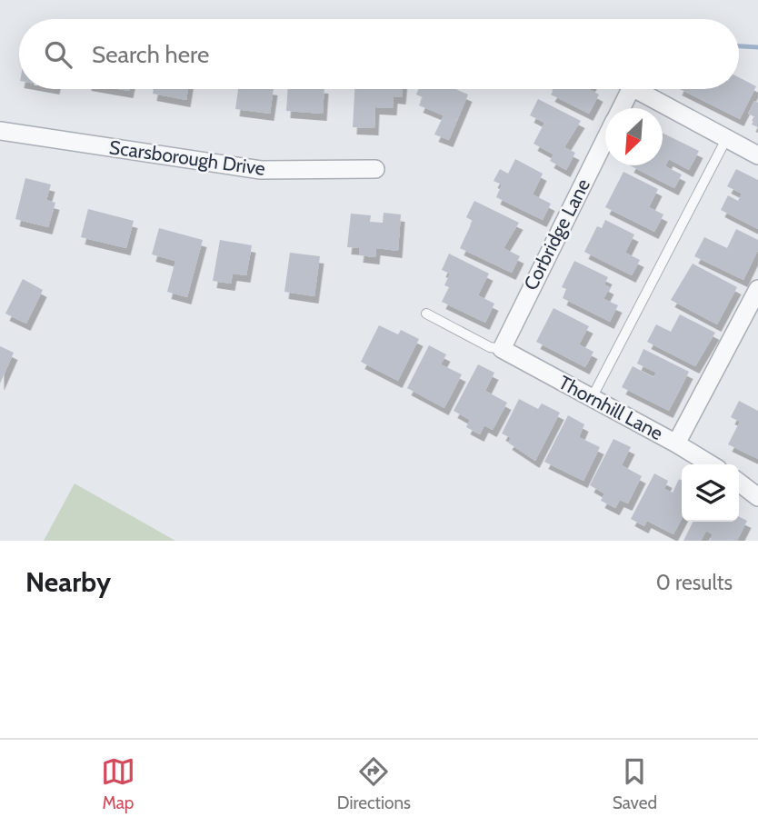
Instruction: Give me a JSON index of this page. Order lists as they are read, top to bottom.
{
  "streets": {
    "street": ["Scarsborough Drive", "Corbridge Lane", "Thornhill Lane"]
  },
  "crossings": [
    ["Corbridge Lane", "Thornhill Lane"]
  ],
  "north": "bottom left",
  "page": {
    "search": "Search here",
    "heading": ["Nearby", "0 results"],
    "nav": ["Map", "Directions", "Saved"]
  }
}
